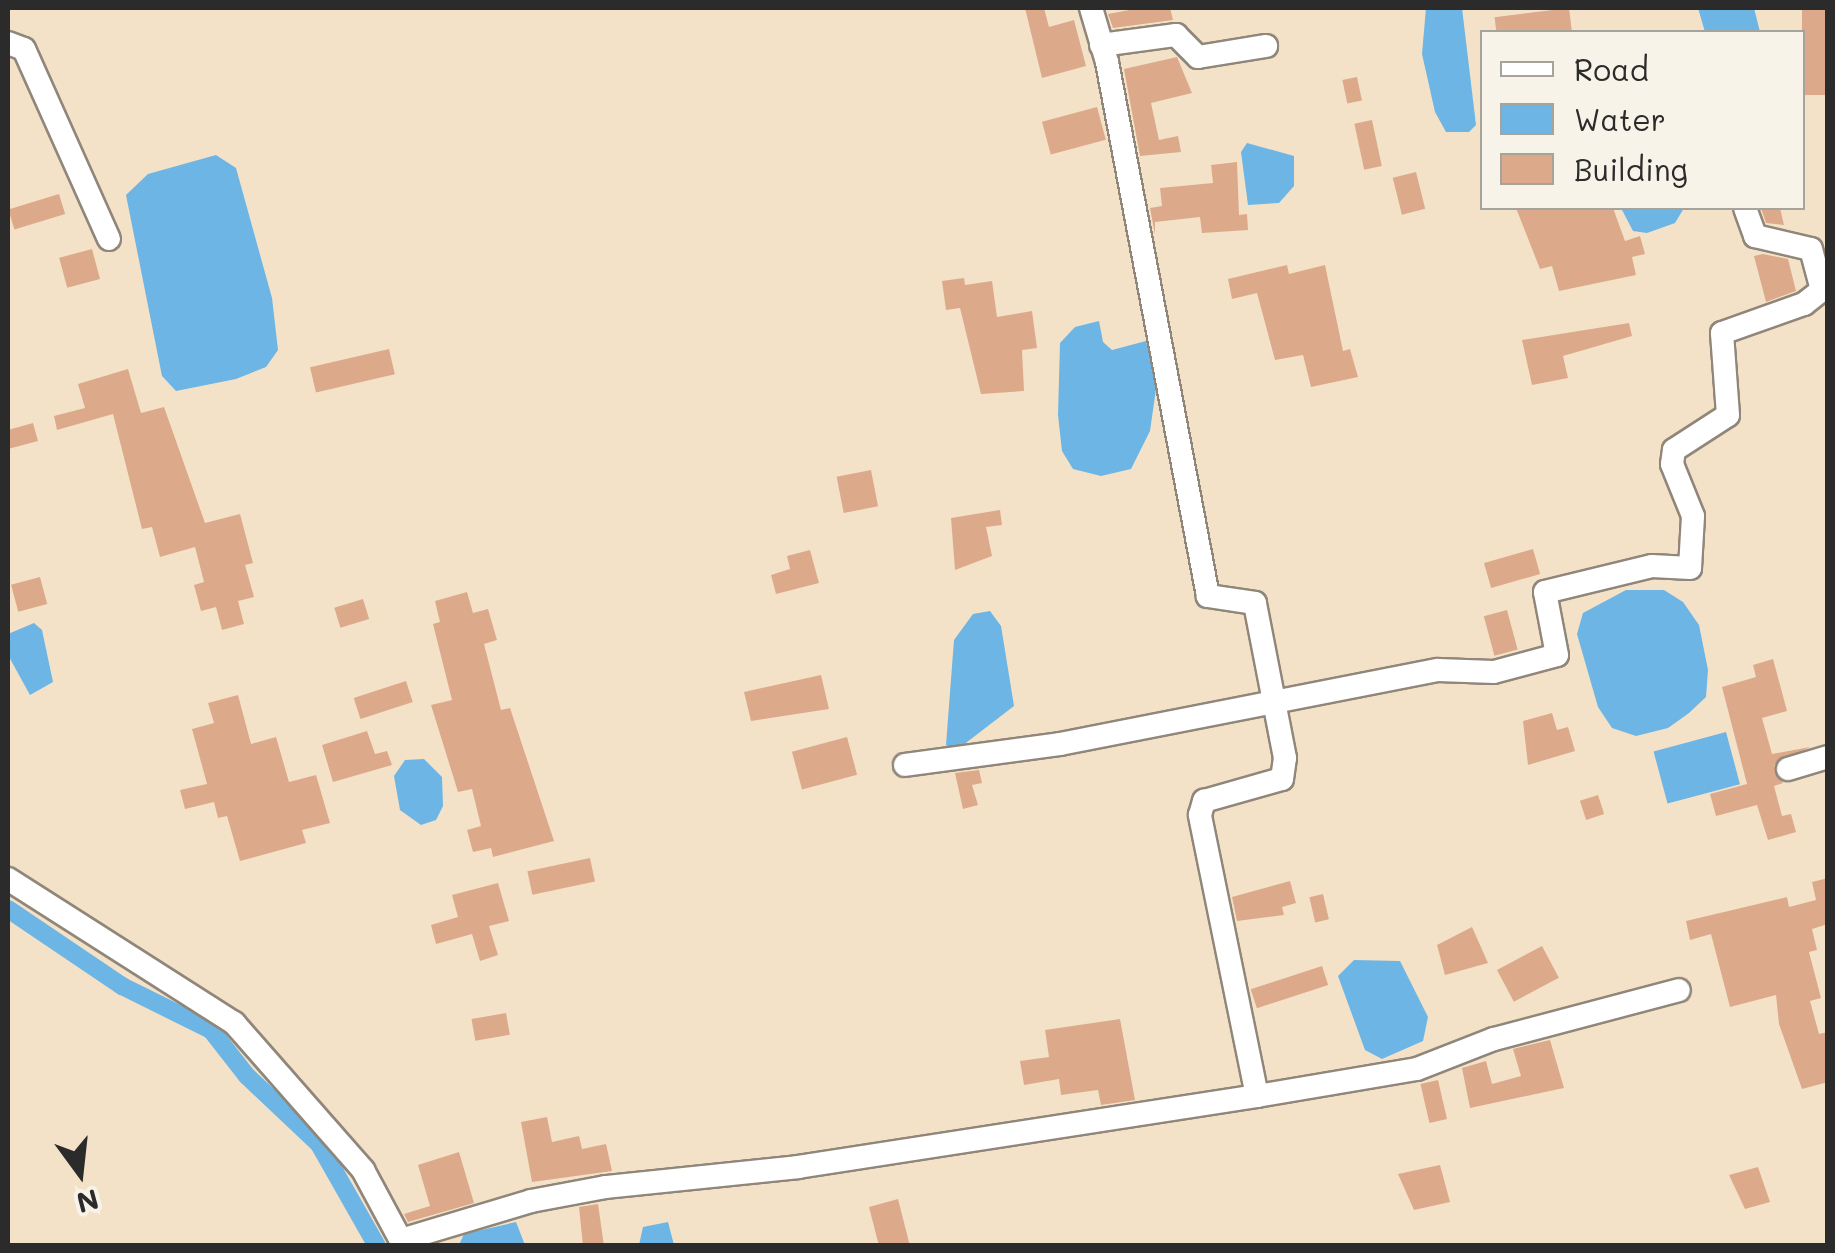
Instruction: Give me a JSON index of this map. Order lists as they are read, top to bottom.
{
  "legend": ["Road", "Water", "Building"],
  "north": "bottom"
}
